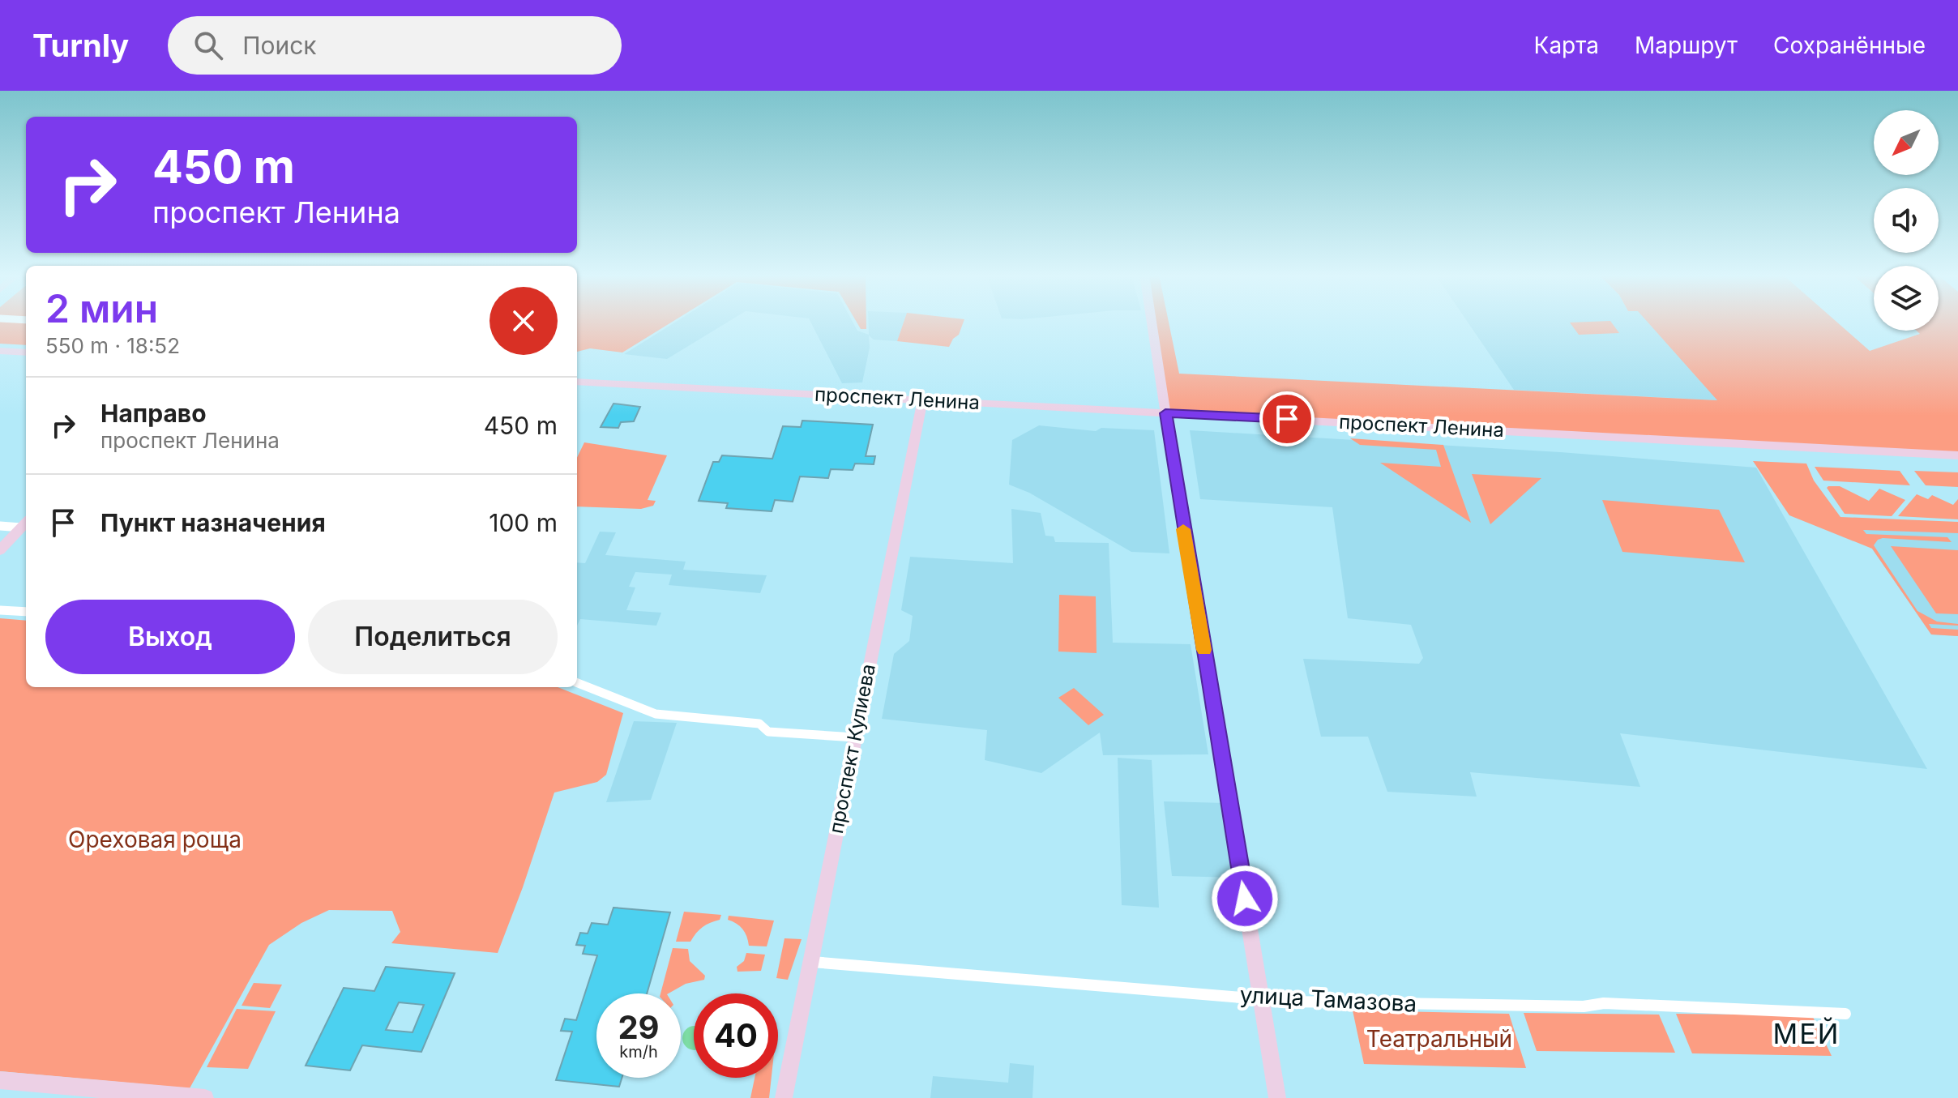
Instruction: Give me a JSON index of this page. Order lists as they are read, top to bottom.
{
  "streets": {
    "main road": ["проспект Ленина", "проспект Кулиева"],
    "street": ["улица Тамазова"]
  },
  "crossings": [
    ["проспект Ленина", "проспект Кулиева"],
    ["проспект Кулиева", "улица Тамазова"]
  ],
  "districts": ["МЕЙ"],
  "parks": ["Ореховая роща", "Театральный"],
  "north": "bottom left",
  "page": {
    "header": "Turnly",
    "search": "Поиск",
    "nav": ["Карта", "Маршрут", "Сохранённые"],
    "turn": ["450 m", "проспект Ленина"],
    "heading": ["2 мин", "550 m · 18:52"],
    "list": [
      {
        "name": "Направо",
        "note": "проспект Ленина",
        "value": "450 m"
      },
      {
        "name": "Пункт назначения",
        "value": "100 m"
      }
    ],
    "buttons": ["Выход", "Поделиться"],
    "speed": "29 km/h",
    "limit": "40"
  }
}
